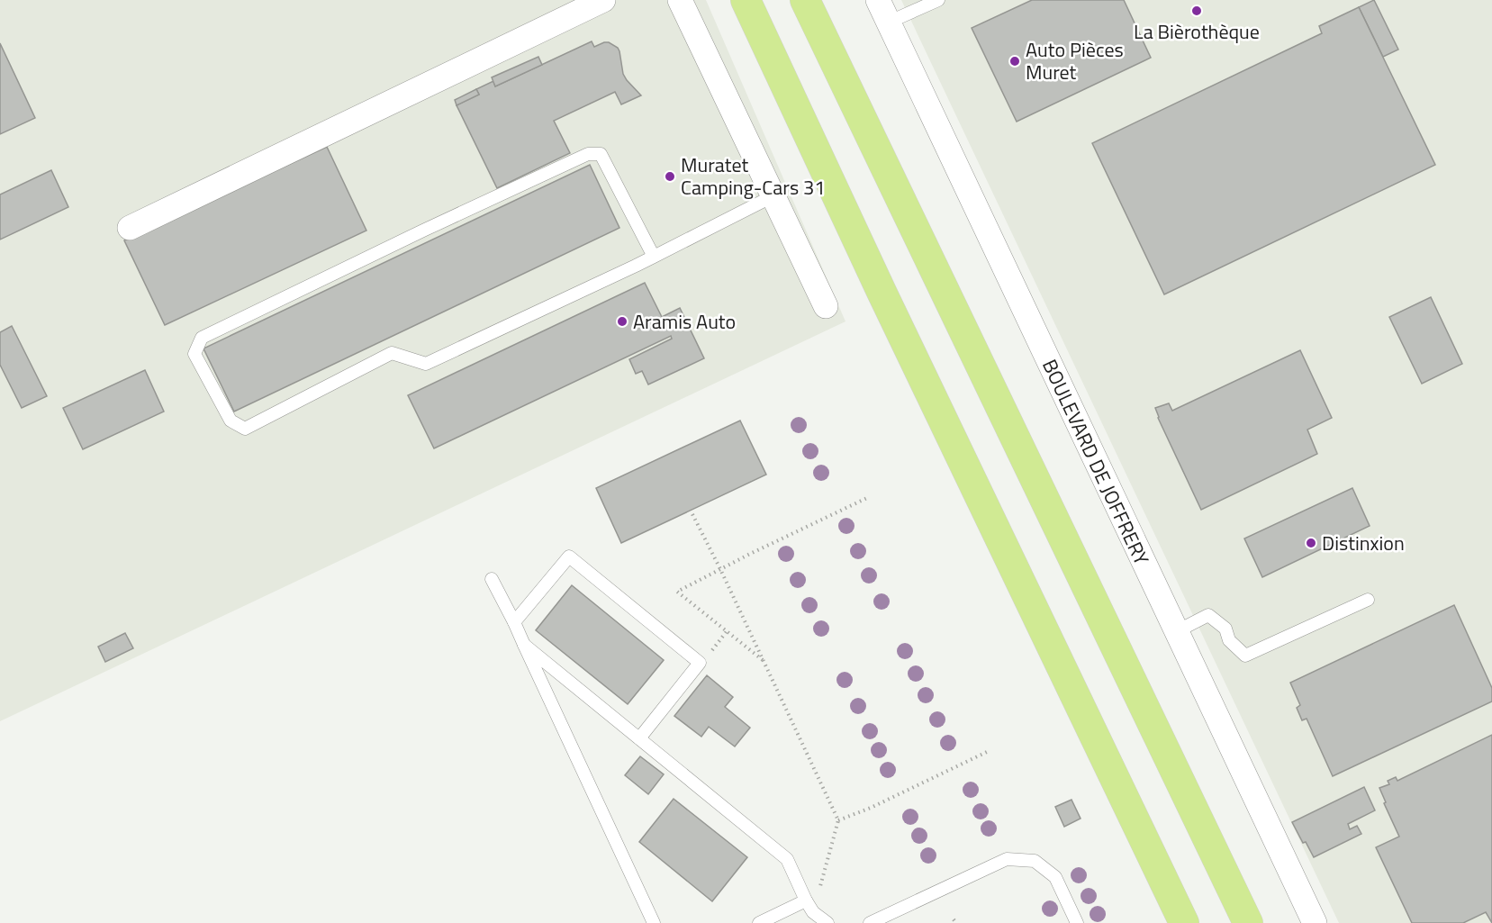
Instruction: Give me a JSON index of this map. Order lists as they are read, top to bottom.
{
  "streets": {
    "street": ["BOULEVARD DE JOFFRERY"]
  },
  "places": [
    "La Bièrothèque",
    "Auto Pièces Muret",
    "Muratet Camping-Cars 31",
    "Aramis Auto",
    "Distinxion"
  ]
}
